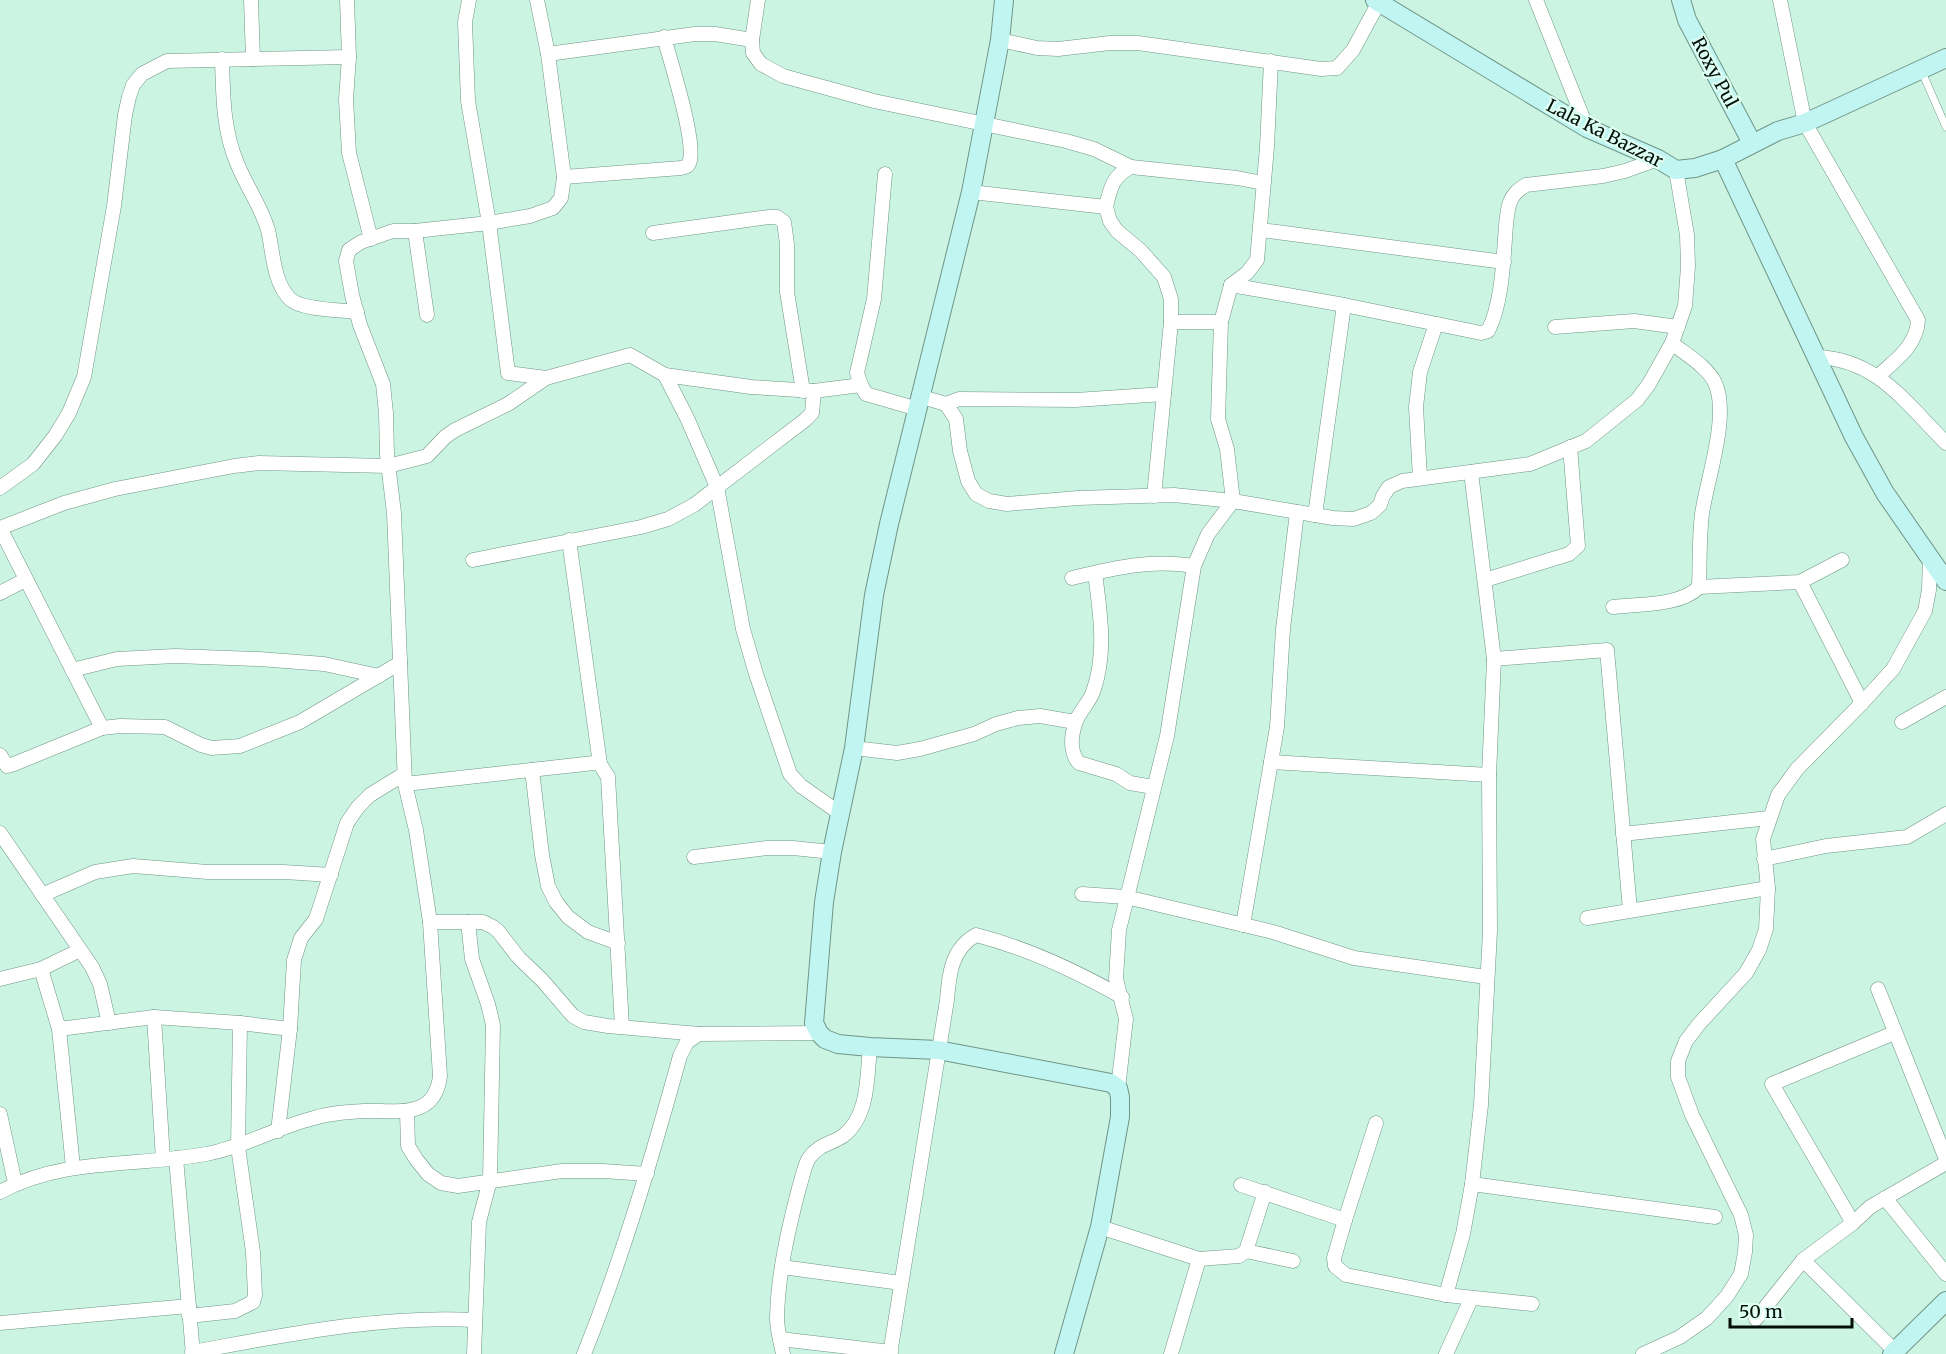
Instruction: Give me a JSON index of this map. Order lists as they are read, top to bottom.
{
  "streets": {
    "street": ["Roxy Pul", "Lala Ka Bazzar"]
  },
  "crossings": [
    ["Roxy Pul", "Lala Ka Bazzar"]
  ],
  "scale_bar": "50 m"
}
